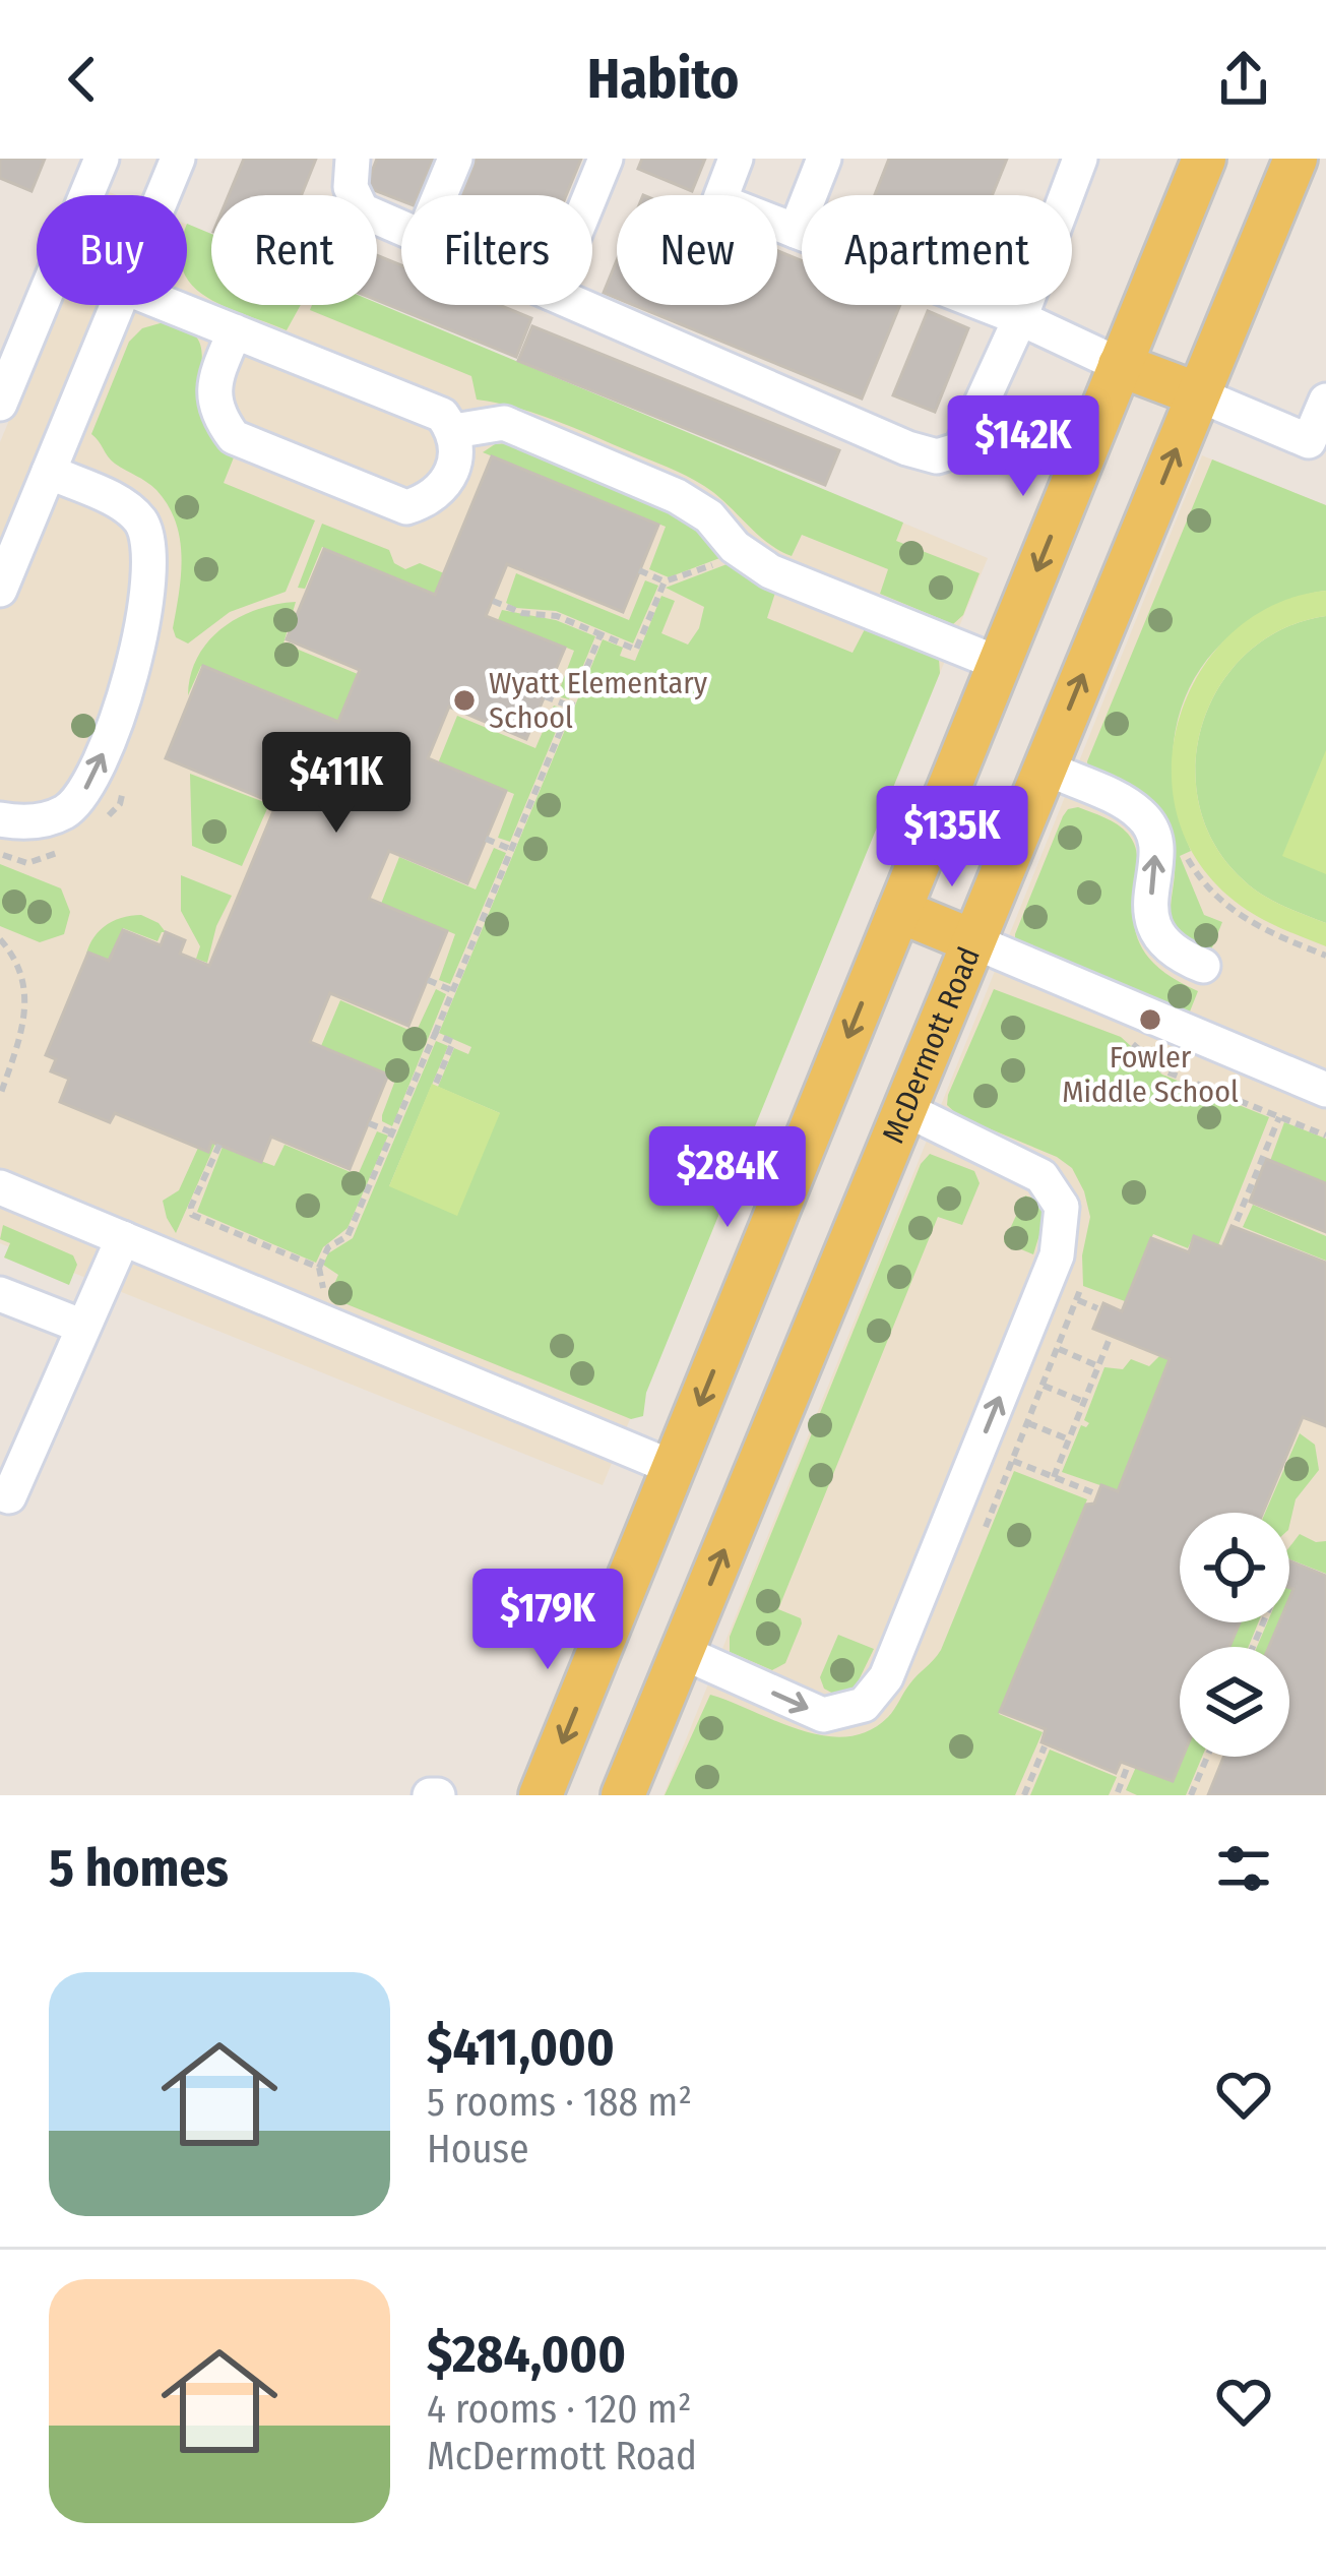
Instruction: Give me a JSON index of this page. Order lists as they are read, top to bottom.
{
  "streets": {
    "main road": ["McDermott Road"]
  },
  "places": ["Wyatt Elementary School", "Fowler Middle School"],
  "page": {
    "header": "Habito",
    "chip": [
      "Buy",
      "Rent",
      "Filters",
      "New",
      "Apartment"
    ],
    "price": [
      "$142K",
      "$411K",
      "$135K",
      "$284K",
      "$179K"
    ],
    "heading": "5 homes",
    "list": [
      {
        "name": "$411,000",
        "note": "5 rooms · 188 m² · House"
      },
      {
        "name": "$284,000",
        "note": "4 rooms · 120 m² · McDermott Road"
      }
    ]
  }
}
